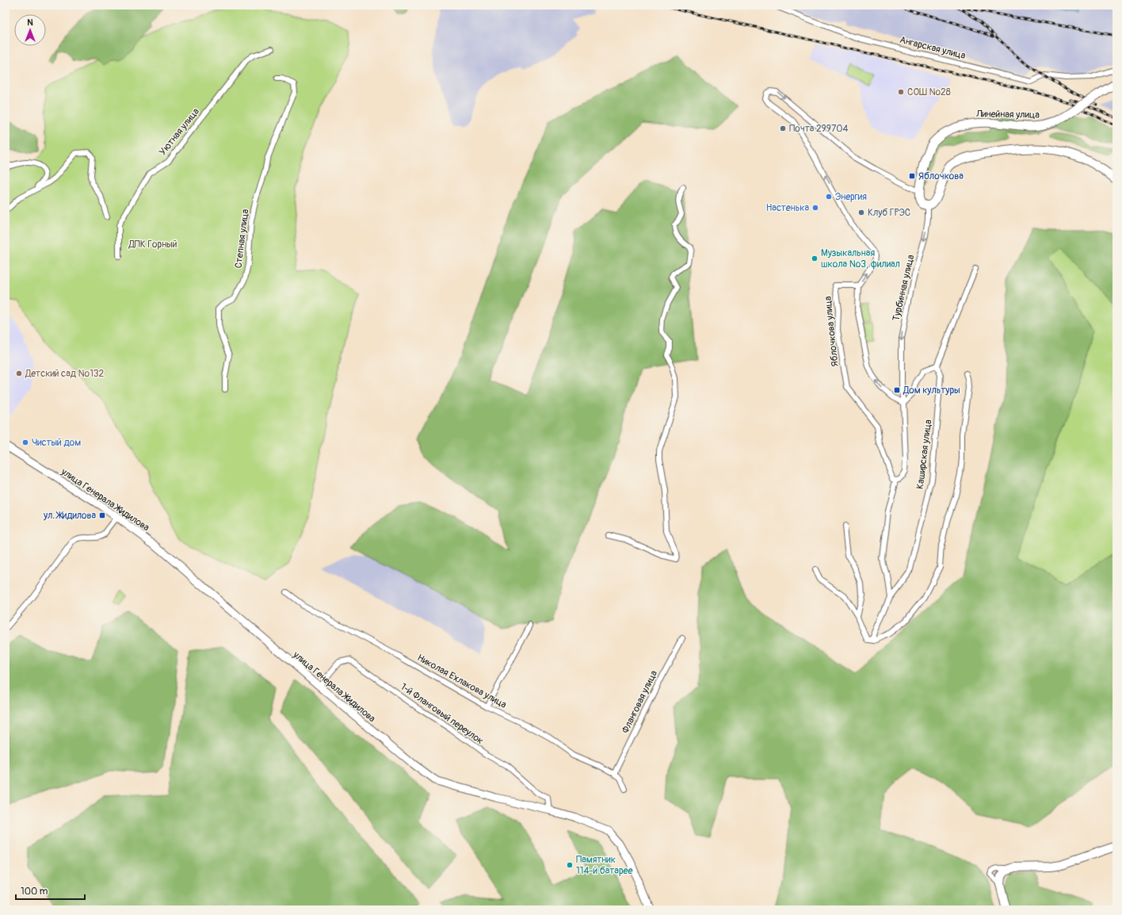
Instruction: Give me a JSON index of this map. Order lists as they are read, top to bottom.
{
  "streets": {
    "main road": ["Линейная улица", "улица Генерала Жидилова"],
    "street": [
      "Ангарская улица",
      "Уютная улица",
      "Степная улица",
      "Турбинная улица",
      "Яблочкова улица",
      "Каширская улица",
      "Николая Ехлакова улица",
      "Фланговая улица",
      "1-й Фланговый переулок"
    ]
  },
  "crossings": [
    ["Турбинная улица", "Яблочкова улица"],
    ["Турбинная улица", "Каширская улица"],
    ["улица Генерала Жидилова", "1-й Фланговый переулок"],
    ["Николая Ехлакова улица", "Фланговая улица"]
  ],
  "one_way": ["Турбинная улица"],
  "parks": ["ДПК Горный"],
  "places": {
    "other": [
      "СОШ №28",
      "Почта 299704",
      "Энергия",
      "Настенька",
      "Клуб ГРЭС",
      "Музыкальная школа №3, филиал",
      "Детский сад №132",
      "Чистый дом",
      "Памятник 114-й батарее"
    ],
    "transit": ["Яблочкова", "Дом культуры", "ул. Жидилова"]
  },
  "scale_bar": "100 m",
  "north": "top"
}
